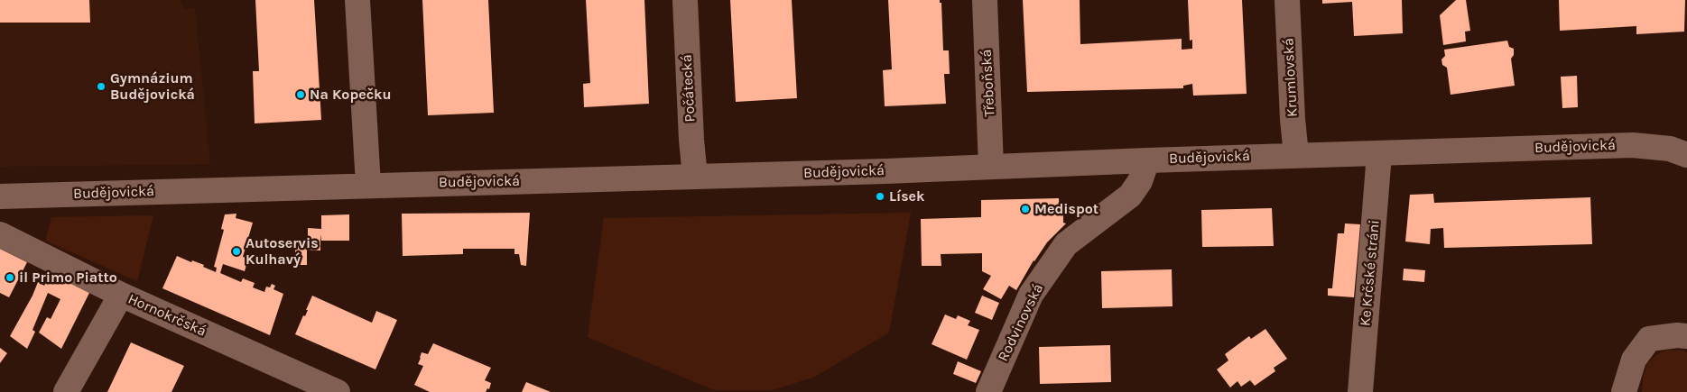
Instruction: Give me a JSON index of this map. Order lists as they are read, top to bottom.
{
  "streets": {
    "street": [
      "Krumlovská",
      "Třeboňská",
      "Počátecká",
      "Budějovická",
      "Ke Krčské stráni",
      "Hornokrčská",
      "Rodvinovská"
    ]
  },
  "crossings": [
    ["Krumlovská", "Budějovická"],
    ["Třeboňská", "Budějovická"],
    ["Počátecká", "Budějovická"],
    ["Budějovická", "Ke Krčské stráni"],
    ["Budějovická", "Rodvinovská"]
  ],
  "places": [
    "Gymnázium Budějovická",
    "Na Kopečku",
    "Lísek",
    "Medispot",
    "Autoservis Kulhavý",
    "il Primo Piatto"
  ]
}
